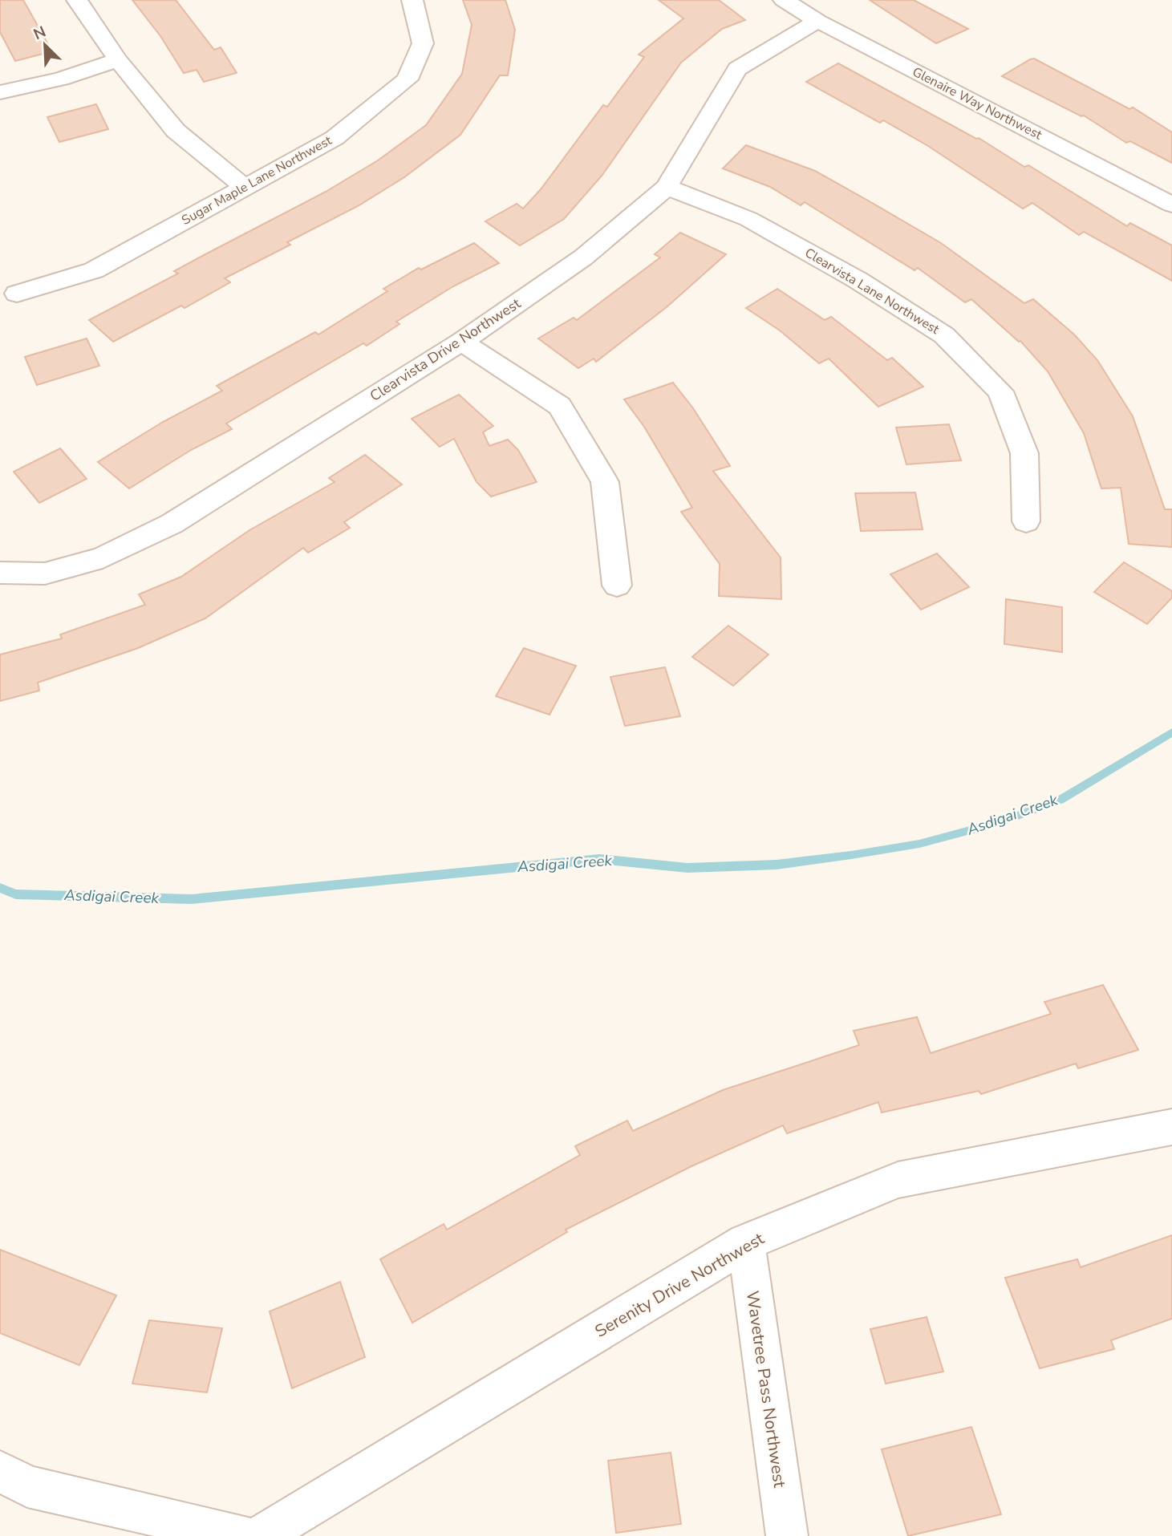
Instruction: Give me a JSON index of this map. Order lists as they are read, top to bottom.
{
  "streets": {
    "street": [
      "Glenaire Way Northwest",
      "Sugar Maple Lane Northwest",
      "Clearvista Lane Northwest",
      "Clearvista Drive Northwest",
      "Serenity Drive Northwest",
      "Wavetree Pass Northwest"
    ]
  },
  "crossings": [
    ["Glenaire Way Northwest", "Clearvista Drive Northwest"],
    ["Clearvista Lane Northwest", "Clearvista Drive Northwest"],
    ["Serenity Drive Northwest", "Wavetree Pass Northwest"]
  ],
  "water": ["Asdigai Creek"],
  "north": "top left"
}
